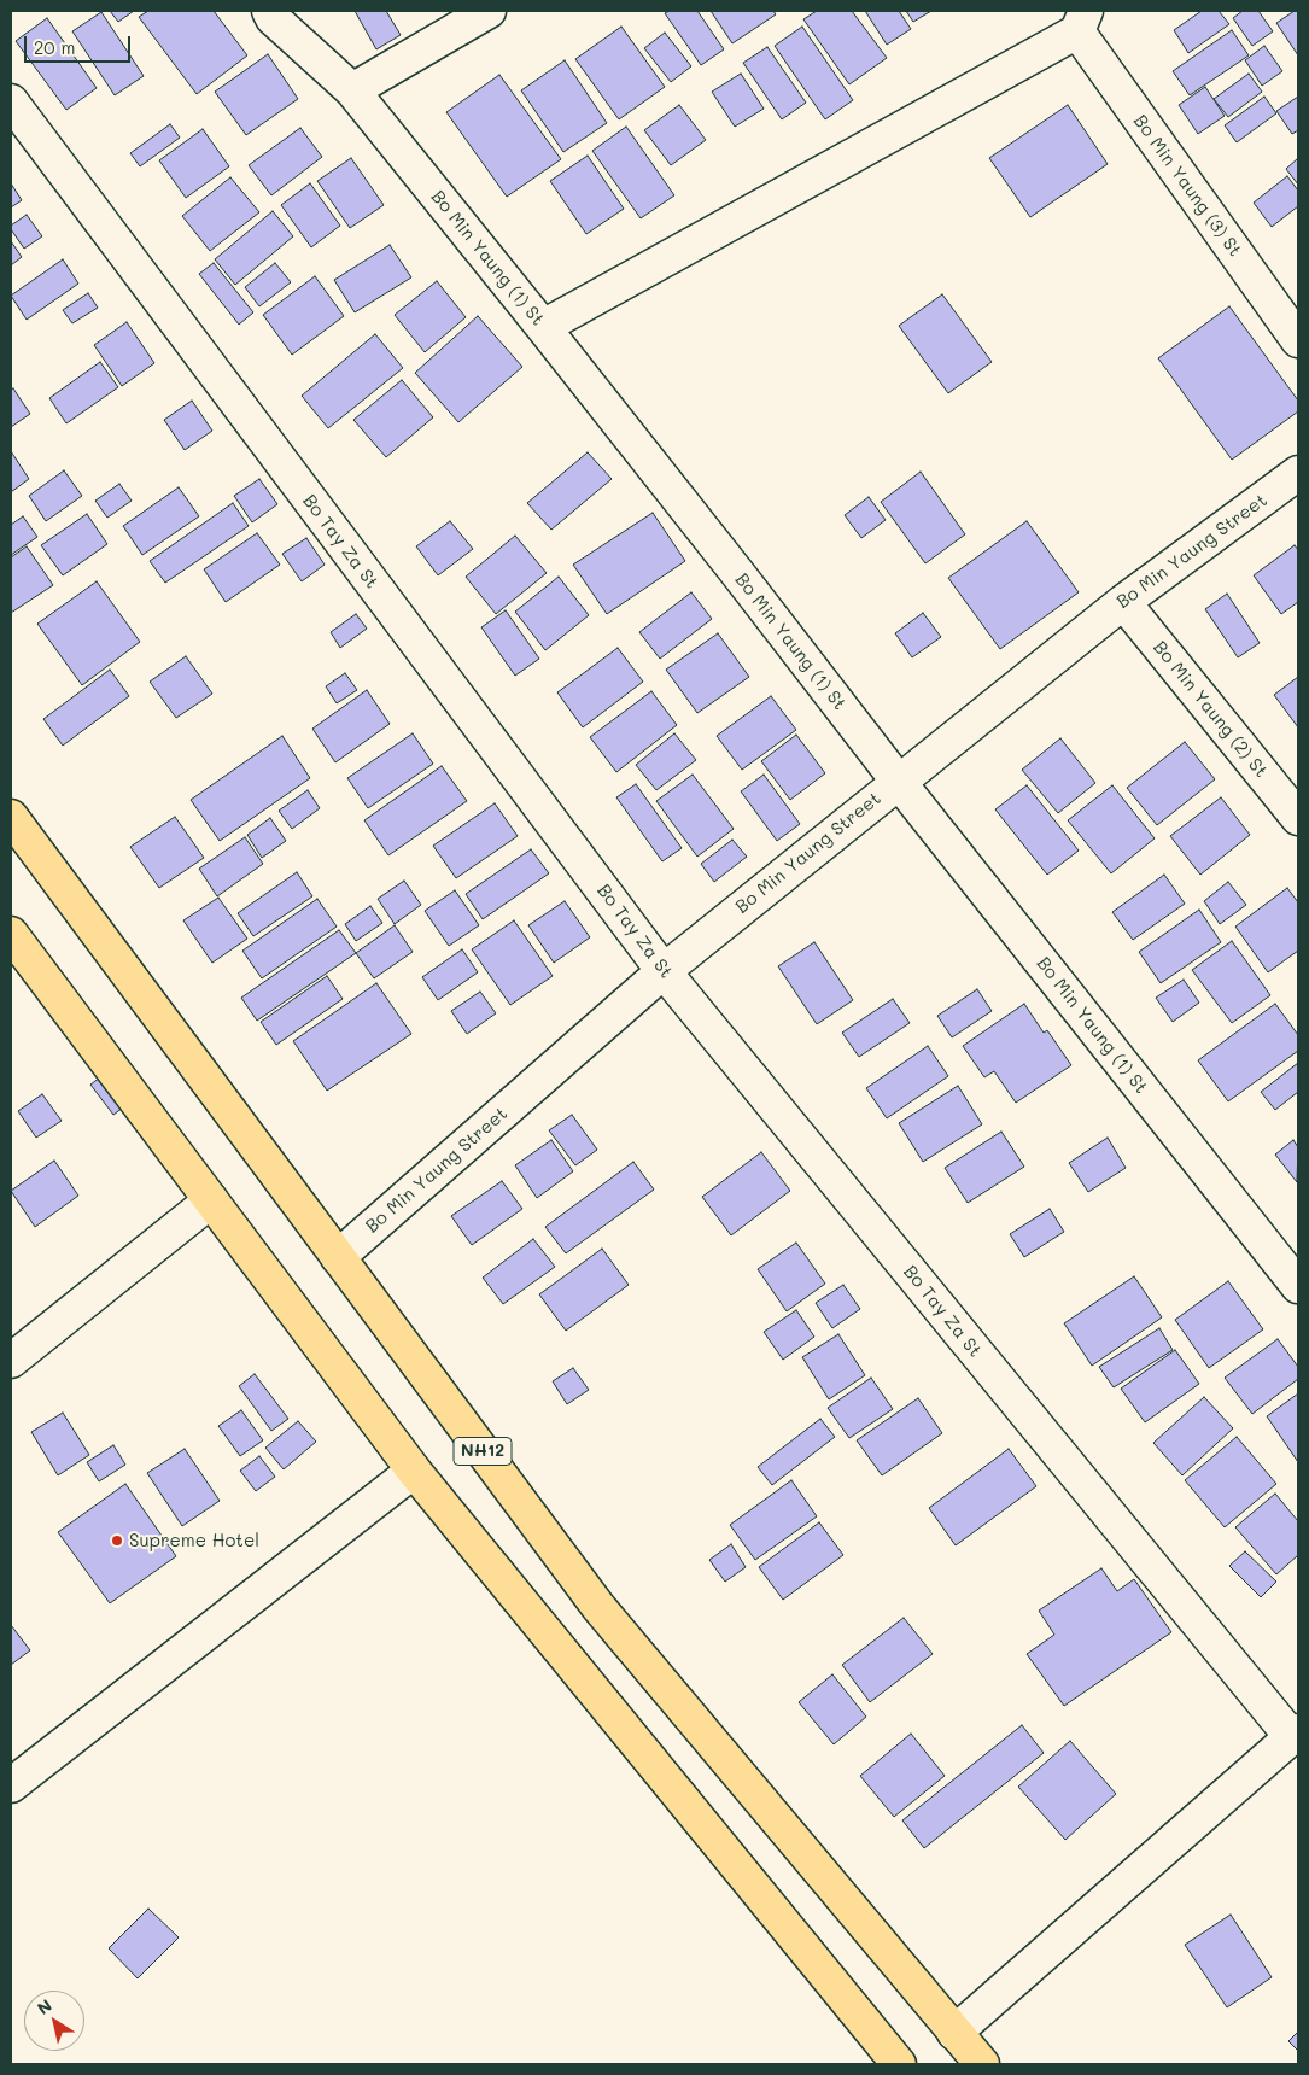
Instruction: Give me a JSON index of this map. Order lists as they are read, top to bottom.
{
  "streets": {
    "highway": ["NH12"],
    "street": [
      "Bo Min Yaung (3) St",
      "Bo Min Yaung (1) St",
      "Bo Tay Za St",
      "Bo Min Yaung Street",
      "Bo Min Yaung (2) St"
    ]
  },
  "crossings": [
    ["Bo Min Yaung (1) St", "Bo Min Yaung Street"],
    ["Bo Tay Za St", "Bo Min Yaung Street"],
    ["Bo Min Yaung Street", "Bo Min Yaung (2) St"],
    ["Bo Min Yaung Street", "NH12"]
  ],
  "places": ["Supreme Hotel"],
  "scale_bar": "20 m",
  "north": "top left"
}
